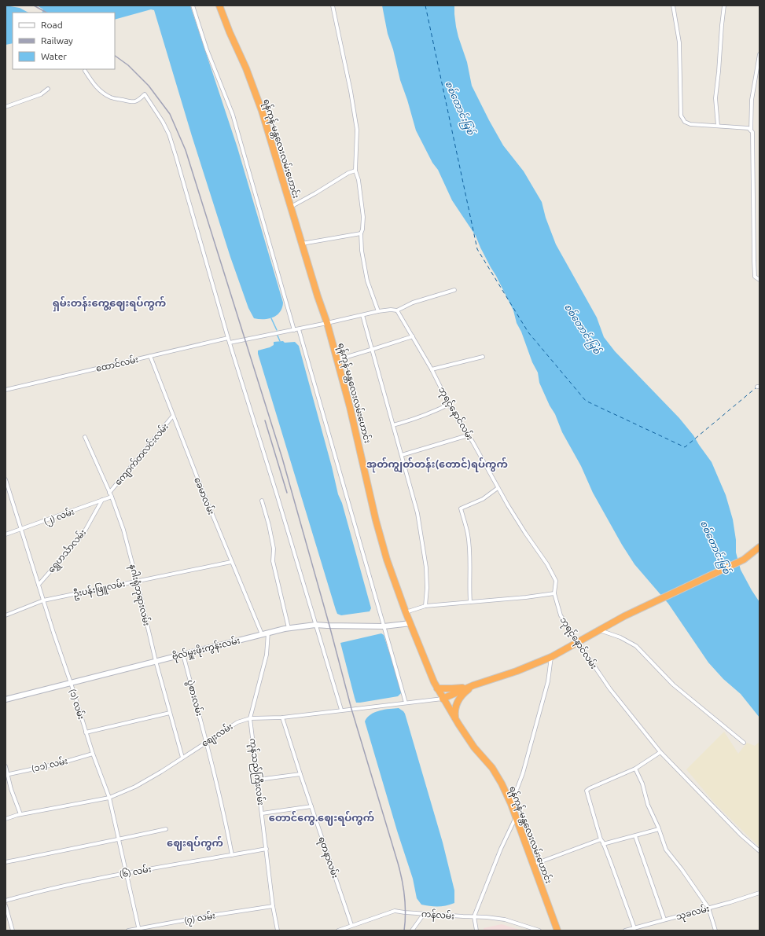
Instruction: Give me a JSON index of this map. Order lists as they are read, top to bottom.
{
  "streets": {
    "highway": ["ရန်ကုန်-မန္တလေးလမ်းဟောင်း"],
    "street": [
      "ထောင်လမ်း",
      "ဘုရင့်နောင်လမ်း",
      "ကျောက်တလင်းလမ်း",
      "ခေမာလမ်း",
      "(၂) လမ်း",
      "ရွှေဟင်္သာလမ်း",
      "ဦးပန်းဖြူလမ်း",
      "နဂါးရုံဘုရားလမ်း",
      "ဗိုလ်မှူးဖိုးကွန်းလမ်း",
      "ပွဲစားလမ်း",
      "(၁) လမ်း",
      "စျေးလမ်း",
      "(၁၁) လမ်း",
      "ကုန်သည်ကြီးလမ်း",
      "ရတနာလမ်း",
      "(၆) လမ်း",
      "သုခလမ်း",
      "ကန်လမ်း",
      "(၇) လမ်း"
    ]
  },
  "crossings": [
    ["ရန်ကုန်-မန္တလေးလမ်းဟောင်း", "ဗိုလ်မှူးဖိုးကွန်းလမ်း"],
    ["ရန်ကုန်-မန္တလေးလမ်းဟောင်း", "စျေးလမ်း"],
    ["ထောင်လမ်း", "ခေမာလမ်း"],
    ["ကျောက်တလင်းလမ်း", "ခေမာလမ်း"],
    ["ကျောက်တလင်းလမ်း", "နဂါးရုံဘုရားလမ်း"],
    ["ခေမာလမ်း", "ဦးပန်းဖြူလမ်း"],
    ["ခေမာလမ်း", "ဗိုလ်မှူးဖိုးကွန်းလမ်း"],
    ["(၂) လမ်း", "ရွှေဟင်္သာလမ်း"],
    ["(၂) လမ်း", "နဂါးရုံဘုရားလမ်း"],
    ["(၂) လမ်း", "(၁) လမ်း"],
    ["ရွှေဟင်္သာလမ်း", "(၁) လမ်း"],
    ["ဦးပန်းဖြူလမ်း", "နဂါးရုံဘုရားလမ်း"],
    ["ဦးပန်းဖြူလမ်း", "(၁) လမ်း"],
    ["နဂါးရုံဘုရားလမ်း", "ဗိုလ်မှူးဖိုးကွန်းလမ်း"],
    ["နဂါးရုံဘုရားလမ်း", "စျေးလမ်း"],
    ["ဗိုလ်မှူးဖိုးကွန်းလမ်း", "ပွဲစားလမ်း"],
    ["ဗိုလ်မှူးဖိုးကွန်းလမ်း", "(၁) လမ်း"],
    ["ဗိုလ်မှူးဖိုးကွန်းလမ်း", "ကုန်သည်ကြီးလမ်း"],
    ["ပွဲစားလမ်း", "စျေးလမ်း"],
    ["ပွဲစားလမ်း", "(၆) လမ်း"],
    ["(၁) လမ်း", "စျေးလမ်း"],
    ["(၁) လမ်း", "(၁၁) လမ်း"],
    ["(၁) လမ်း", "(၆) လမ်း"],
    ["(၁) လမ်း", "(၇) လမ်း"],
    ["စျေးလမ်း", "ကုန်သည်ကြီးလမ်း"],
    ["စျေးလမ်း", "ရတနာလမ်း"],
    ["ကုန်သည်ကြီးလမ်း", "(၆) လမ်း"],
    ["ကုန်သည်ကြီးလမ်း", "(၇) လမ်း"],
    ["ရတနာလမ်း", "ကန်လမ်း"]
  ],
  "districts": [
    "ရှမ်းတန်းကွေ့ဈေးရပ်ကွက်",
    "အုတ်ကျွတ်တန်း(တောင်)ရပ်ကွက်",
    "တောင်ကွေ.ဈေးရပ်ကွက်",
    "ဈေးရပ်ကွက်"
  ],
  "water": ["စစ်တောင်းမြစ်"],
  "legend": ["Road", "Railway", "Water"]
}
